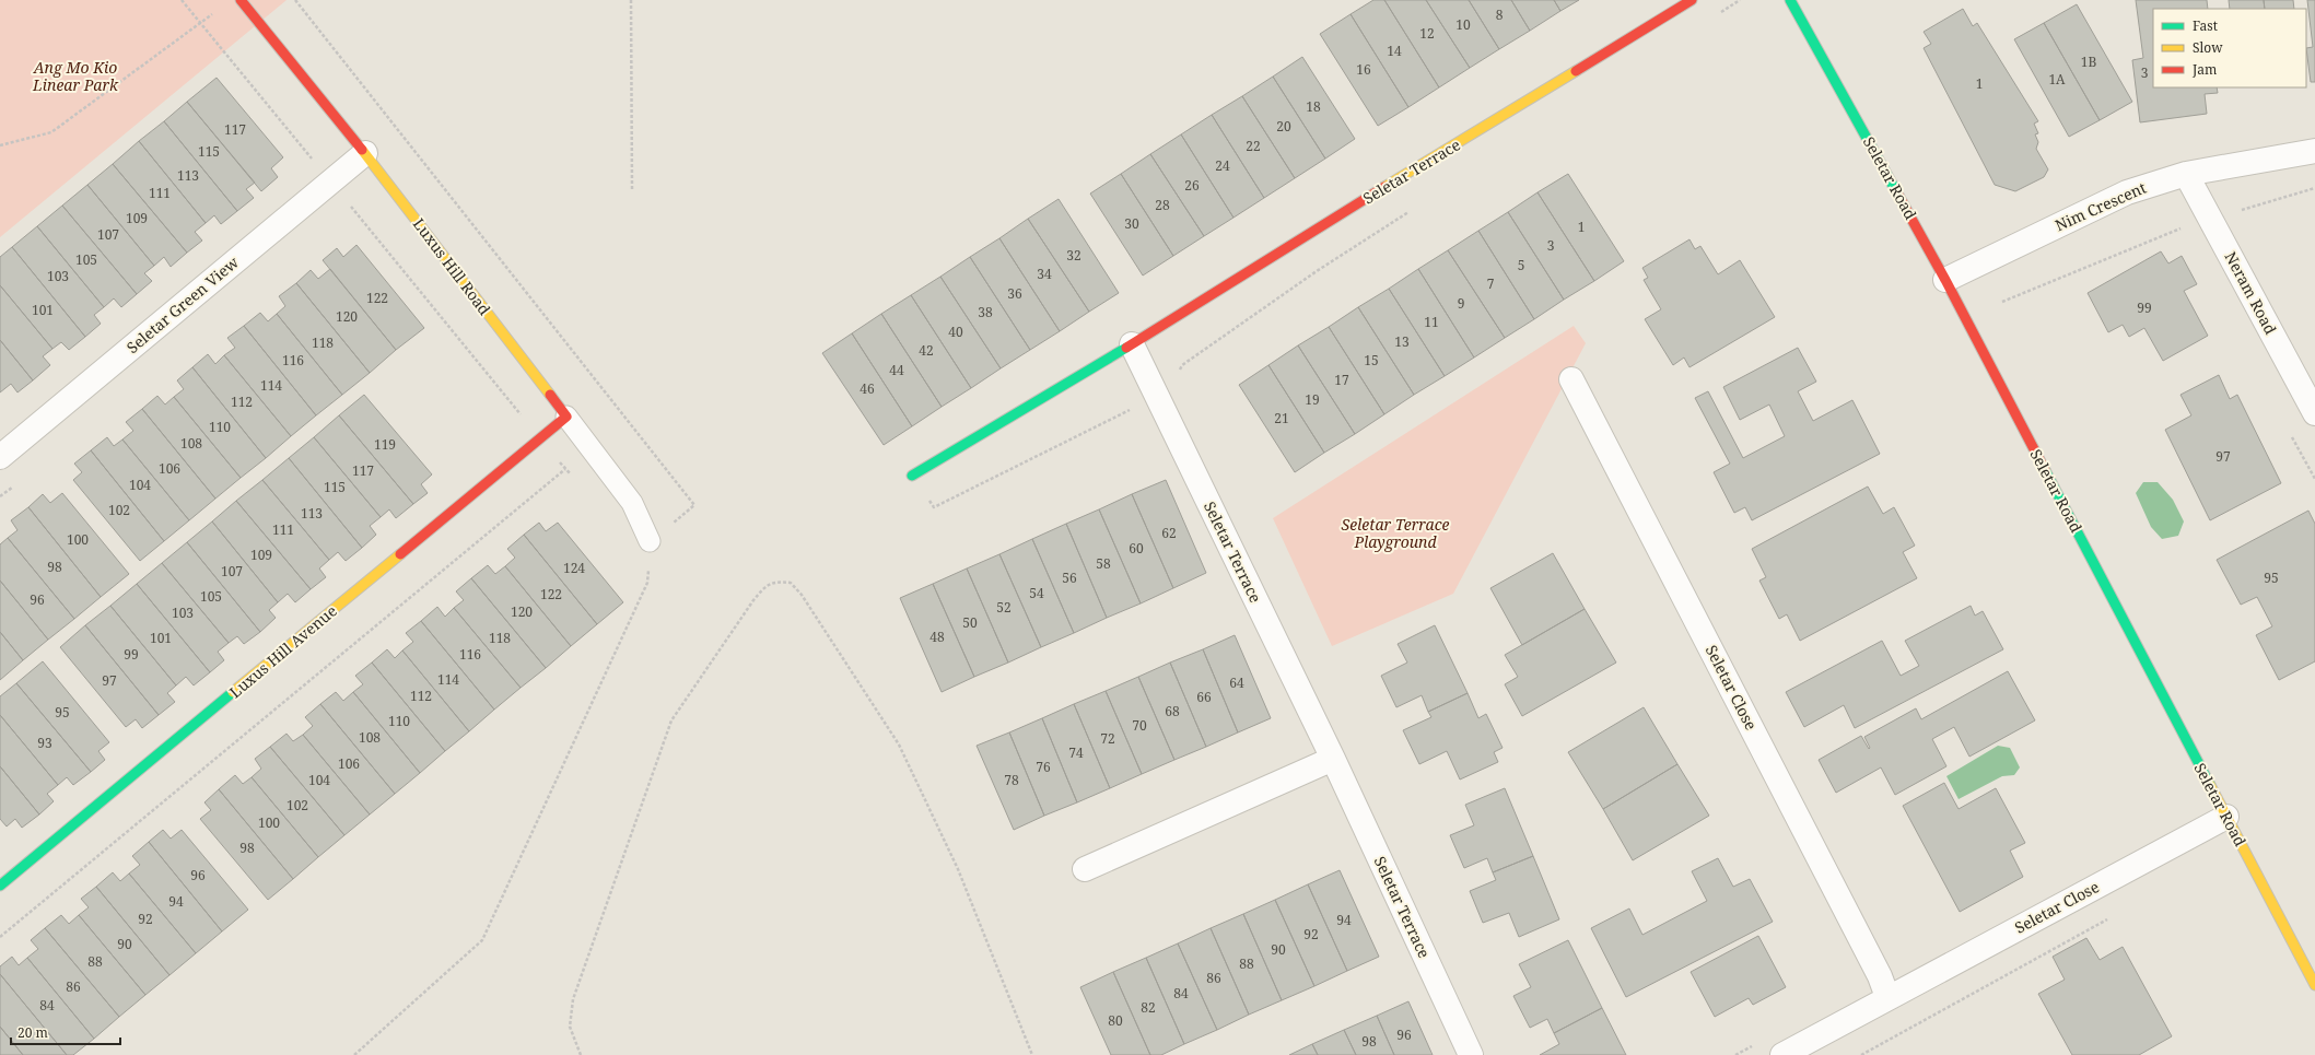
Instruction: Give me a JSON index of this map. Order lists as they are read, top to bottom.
{
  "streets": {
    "street": [
      "Seletar Terrace",
      "Seletar Road",
      "Nim Crescent",
      "Luxus Hill Road",
      "Neram Road",
      "Seletar Green View",
      "Luxus Hill Avenue",
      "Seletar Close"
    ]
  },
  "crossings": [
    ["Seletar Road", "Nim Crescent"],
    ["Seletar Road", "Seletar Close"],
    ["Nim Crescent", "Neram Road"],
    ["Luxus Hill Road", "Seletar Green View"],
    ["Luxus Hill Road", "Luxus Hill Avenue"]
  ],
  "parks": ["Ang Mo Kio Linear Park", "Seletar Terrace Playground"],
  "house_numbers": [
    "8",
    "10",
    "12",
    "14",
    "1B",
    "16",
    "3",
    "1A",
    "1",
    "18",
    "20",
    "117",
    "22",
    "115",
    "24",
    "113",
    "26",
    "111",
    "28",
    "109",
    "30",
    "1",
    "107",
    "3",
    "32",
    "105",
    "5",
    "34",
    "103",
    "7",
    "36",
    "122",
    "9",
    "99",
    "101",
    "38",
    "120",
    "11",
    "40",
    "13",
    "118",
    "42",
    "116",
    "15",
    "44",
    "17",
    "114",
    "46",
    "19",
    "112",
    "21",
    "110",
    "108",
    "119",
    "97",
    "106",
    "117",
    "104",
    "115",
    "102",
    "113",
    "111",
    "62",
    "100",
    "60",
    "109",
    "58",
    "98",
    "124",
    "107",
    "56",
    "95",
    "54",
    "122",
    "105",
    "96",
    "52",
    "120",
    "103",
    "50",
    "48",
    "101",
    "118",
    "99",
    "116",
    "114",
    "97",
    "64",
    "112",
    "66",
    "68",
    "95",
    "110",
    "70",
    "108",
    "72",
    "93",
    "74",
    "106",
    "76",
    "104",
    "78",
    "102",
    "100",
    "98",
    "96",
    "94",
    "92",
    "94",
    "92",
    "90",
    "90",
    "88",
    "88",
    "86",
    "86",
    "84",
    "84",
    "82",
    "80",
    "96",
    "98"
  ],
  "legend": ["Fast", "Slow", "Jam"],
  "scale_bar": "20 m"
}
